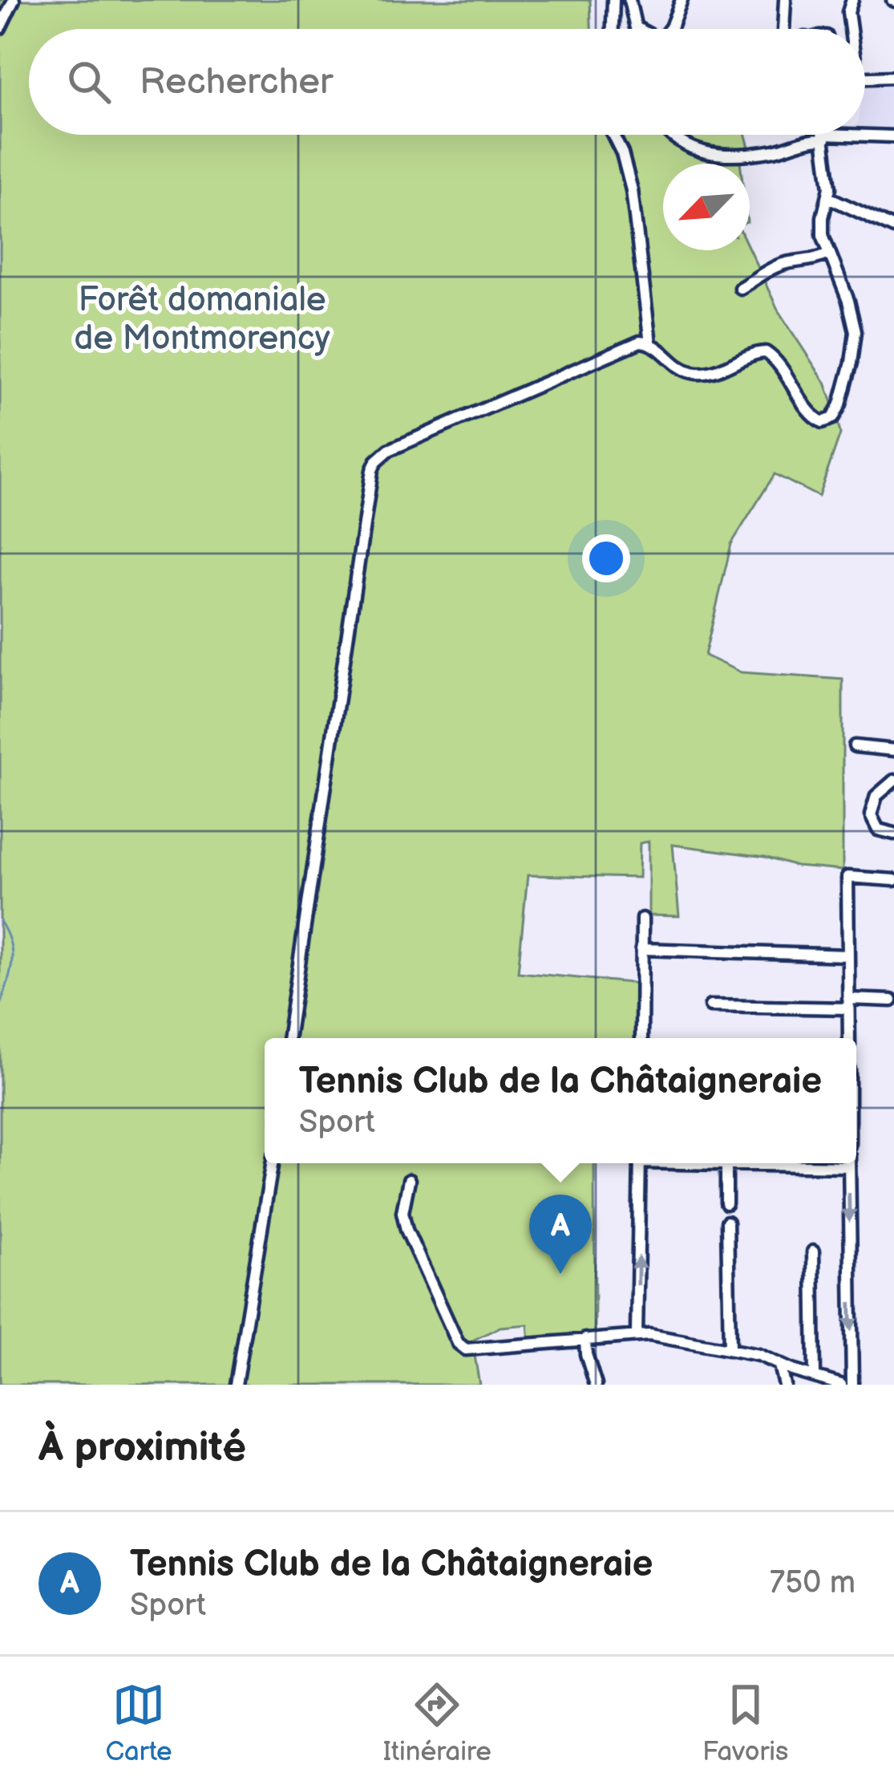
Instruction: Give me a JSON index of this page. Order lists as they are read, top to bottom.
{
  "parks": ["Forêt domaniale de Montmorency"],
  "north": "bottom left",
  "page": {
    "search": "Rechercher",
    "popup": ["Tennis Club de la Châtaigneraie", "Sport"],
    "pins": "A",
    "heading": "À proximité",
    "list": [
      {
        "mark": "A",
        "name": "Tennis Club de la Châtaigneraie",
        "note": "Sport",
        "value": "750 m"
      }
    ],
    "nav": ["Carte", "Itinéraire", "Favoris"]
  }
}
